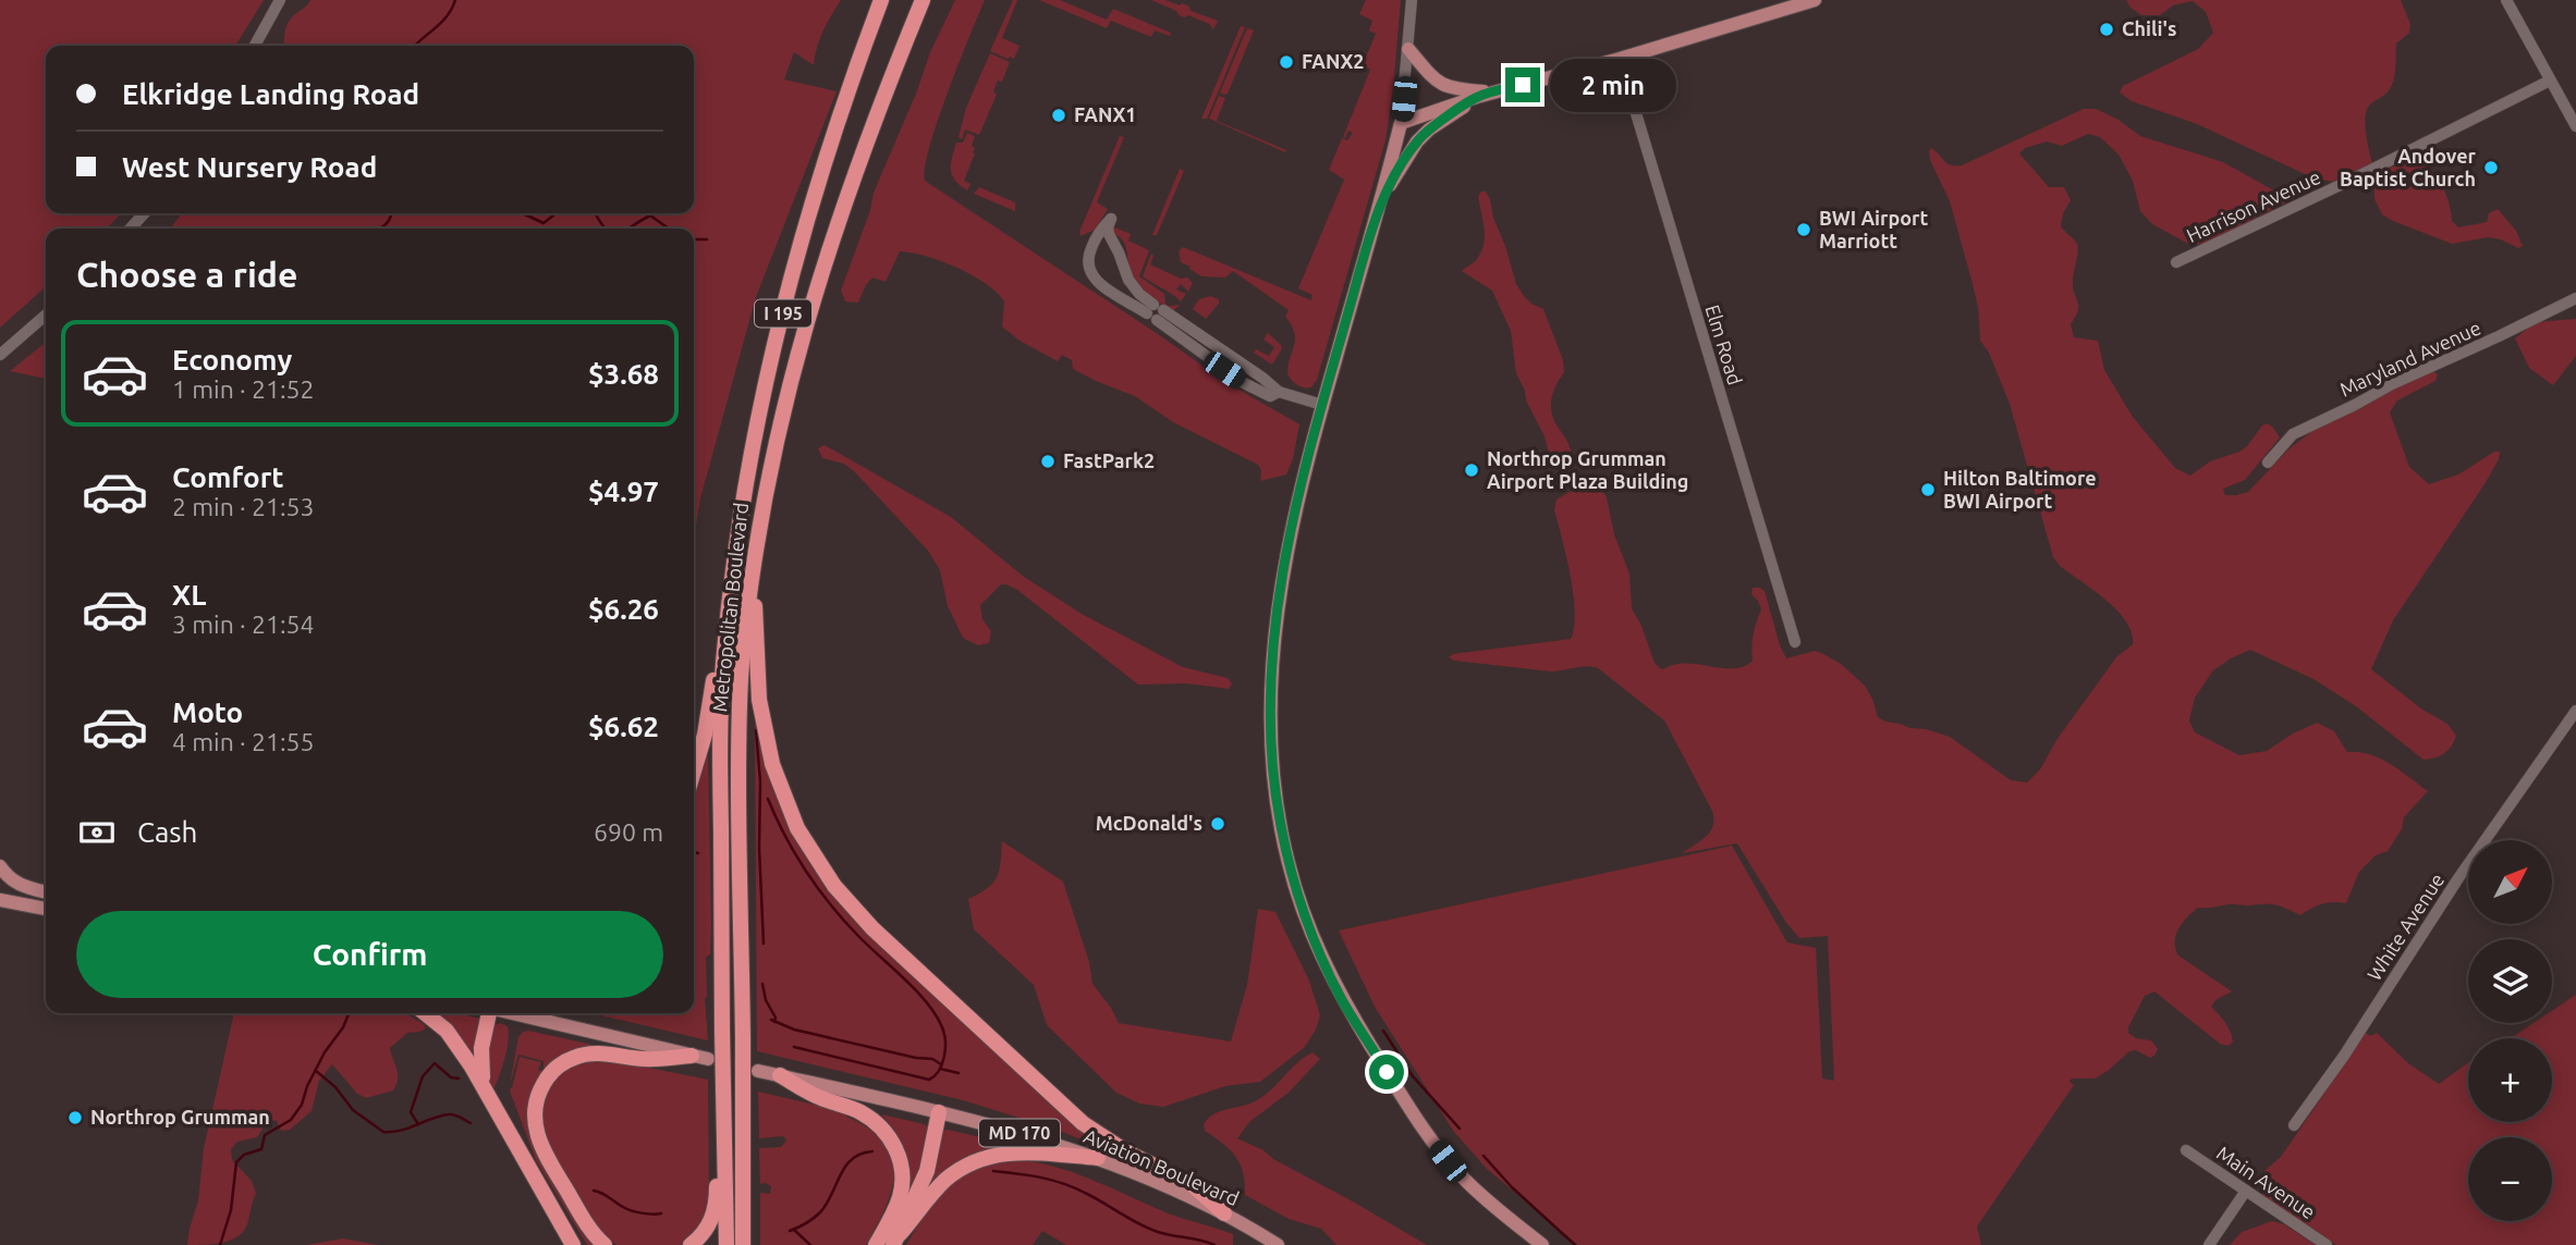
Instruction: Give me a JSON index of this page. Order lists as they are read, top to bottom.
{
  "streets": {
    "highway": ["I 195", "Metropolitan Boulevard"],
    "main road": ["MD 170", "Aviation Boulevard"],
    "street": [
      "Harrison Avenue",
      "Elm Road",
      "Maryland Avenue",
      "White Avenue",
      "Main Avenue"
    ]
  },
  "places": [
    "Chili's",
    "FANX2",
    "FANX1",
    "Andover Baptist Church",
    "BWI Airport Marriott",
    "FastPark2",
    "Northrop Grumman Airport Plaza Building",
    "Hilton Baltimore BWI Airport",
    "McDonald's",
    "Northrop Grumman"
  ],
  "north": "top right",
  "page": {
    "banner": ["Elkridge Landing Road", "West Nursery Road"],
    "bubble": "2 min",
    "heading": "Choose a ride",
    "list": [
      {
        "name": "Economy",
        "note": "1 min · 21:52",
        "value": "$3.68"
      },
      {
        "name": "Comfort",
        "note": "2 min · 21:53",
        "value": "$4.97"
      },
      {
        "name": "XL",
        "note": "3 min · 21:54",
        "value": "$6.26"
      },
      {
        "name": "Moto",
        "note": "4 min · 21:55",
        "value": "$6.62"
      }
    ],
    "pay": ["Cash", "690 m"],
    "map_buttons": ["+", "−"],
    "buttons": "Confirm"
  }
}
